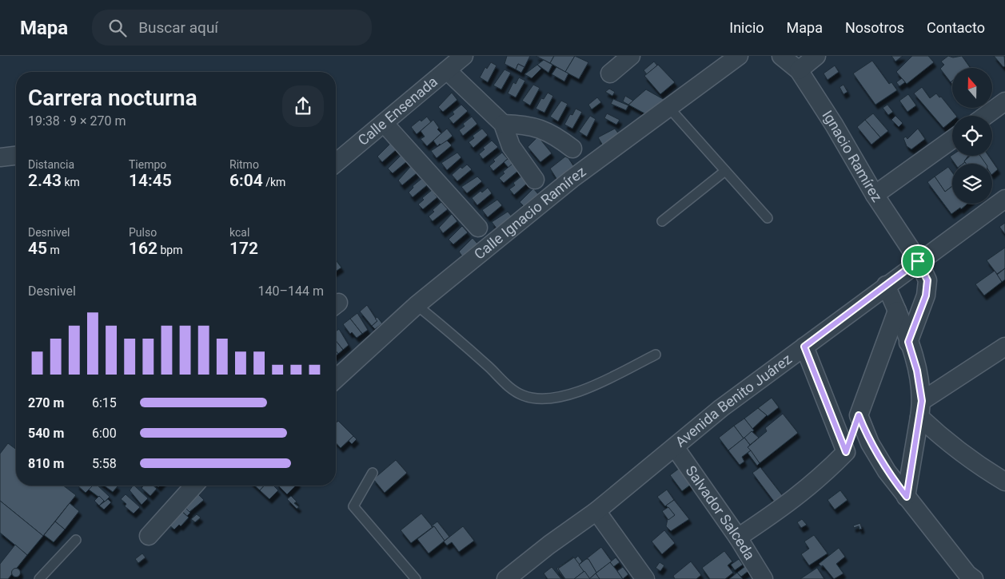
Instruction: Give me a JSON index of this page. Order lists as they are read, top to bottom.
{
  "streets": {
    "street": [
      "Calle Ensenada",
      "Ignacio Ramírez",
      "Calle Ignacio Ramírez",
      "Avenida Benito Juárez",
      "Salvador Salceda"
    ]
  },
  "crossings": [
    ["Ignacio Ramírez", "Avenida Benito Juárez"],
    ["Avenida Benito Juárez", "Salvador Salceda"]
  ],
  "north": "top",
  "page": {
    "header": "Mapa",
    "search": "Buscar aquí",
    "nav": [
      "Inicio",
      "Mapa",
      "Nosotros",
      "Contacto"
    ],
    "heading": ["Carrera nocturna", "19:38 · 9 × 270 m"],
    "stats": [
      ["Distancia", "2.43 km"],
      ["Tiempo", "14:45"],
      ["Ritmo", "6:04 /km"],
      ["Desnivel", "45 m"],
      ["Pulso", "162 bpm"],
      ["kcal", "172"]
    ],
    "chart": ["Desnivel", "140–144 m"],
    "list": [
      {
        "name": "270 m",
        "note": "6:15"
      },
      {
        "name": "540 m",
        "note": "6:00"
      },
      {
        "name": "810 m",
        "note": "5:58"
      }
    ]
  }
}
